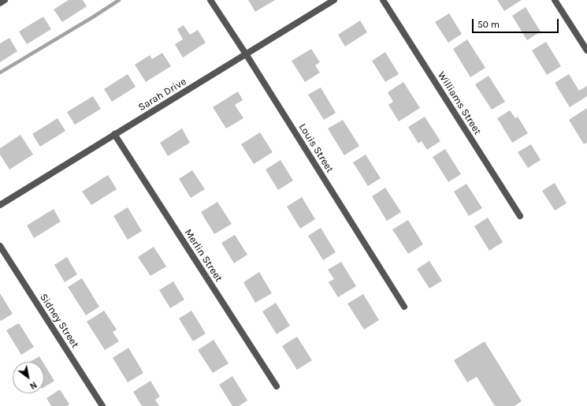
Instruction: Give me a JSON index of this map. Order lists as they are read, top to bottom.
{
  "streets": {
    "street": [
      "Sarah Drive",
      "Williams Street",
      "Louis Street",
      "Merlin Street",
      "Sidney Street"
    ]
  },
  "crossings": [
    ["Sarah Drive", "Louis Street"],
    ["Sarah Drive", "Merlin Street"]
  ],
  "scale_bar": "50 m",
  "north": "bottom right"
}
